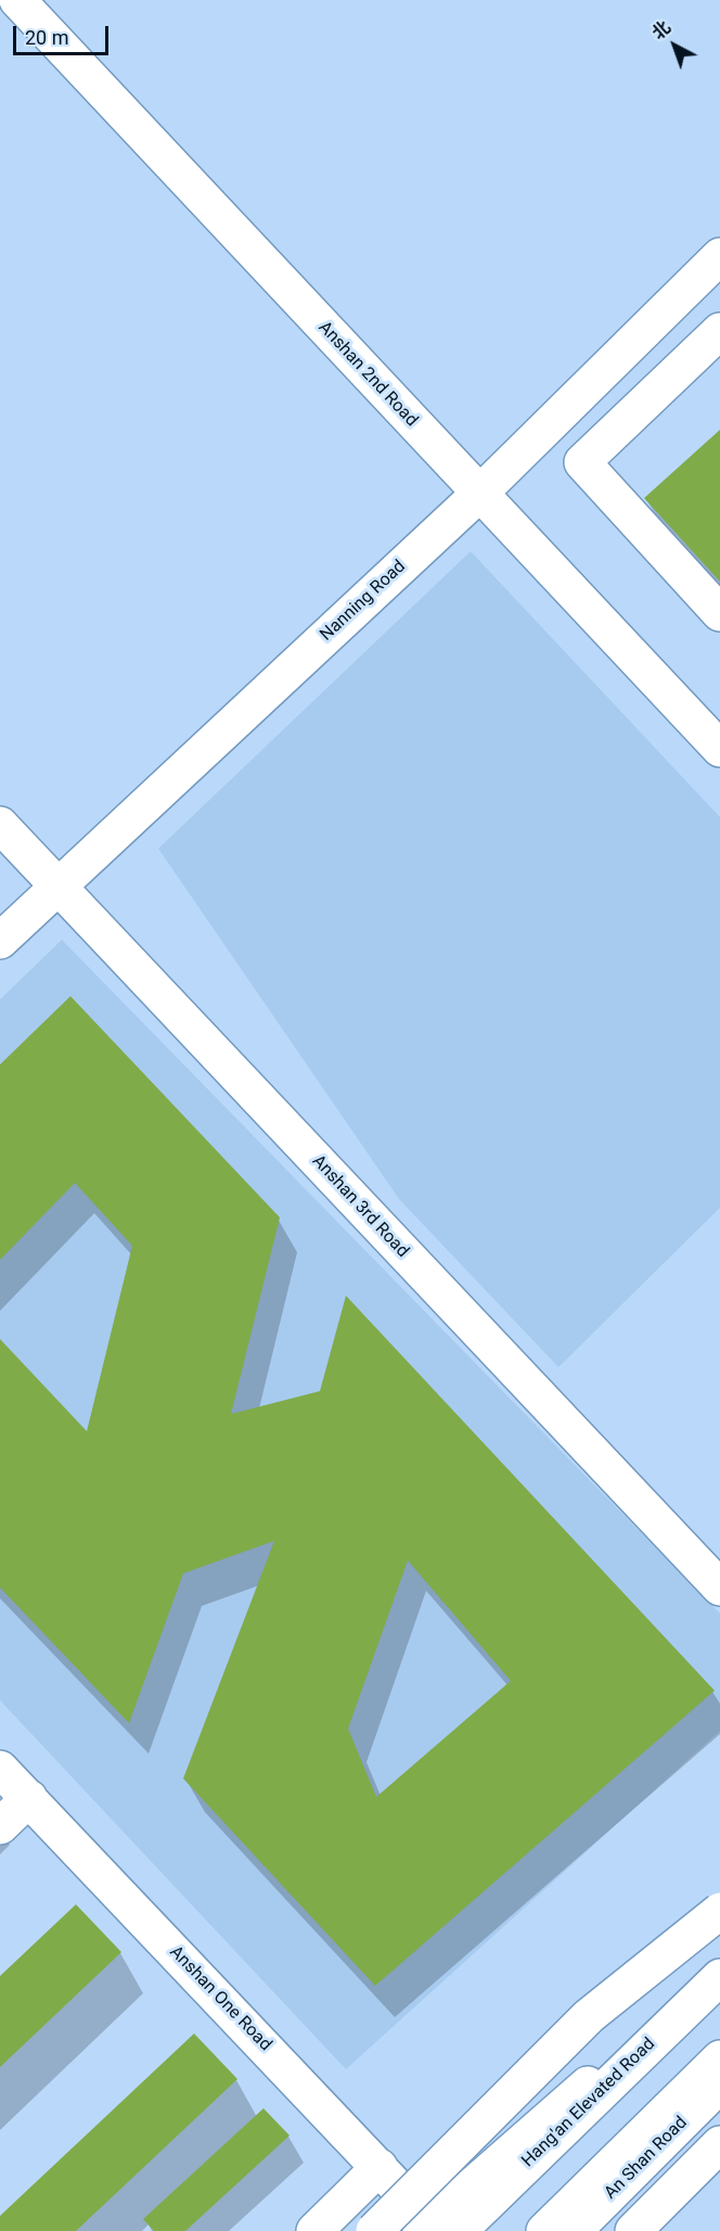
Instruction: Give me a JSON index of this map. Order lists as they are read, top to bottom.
{
  "streets": {
    "main road": [
      "Anshan 2nd Road",
      "Nanning Road",
      "Anshan 3rd Road",
      "Anshan One Road",
      "Hang'an Elevated Road",
      "An Shan Road"
    ]
  },
  "crossings": [
    ["Anshan 2nd Road", "Nanning Road"],
    ["Nanning Road", "Anshan 3rd Road"],
    ["Anshan One Road", "Hang'an Elevated Road"]
  ],
  "scale_bar": "20 m",
  "north": "top left"
}
